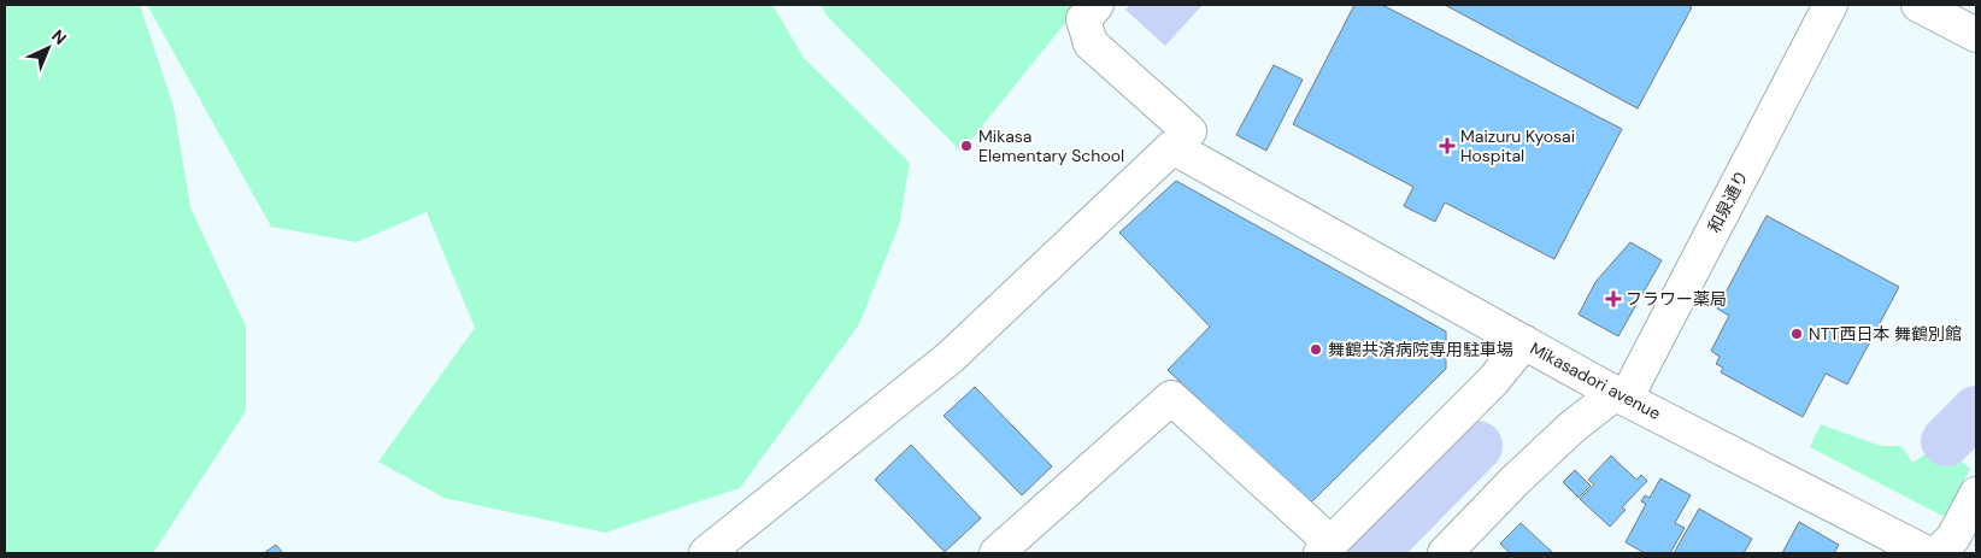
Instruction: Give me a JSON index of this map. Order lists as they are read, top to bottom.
{
  "streets": {
    "street": ["和泉通り", "Mikasadori avenue"]
  },
  "crossings": [
    ["和泉通り", "Mikasadori avenue"]
  ],
  "places": {
    "other": ["Mikasa Elementary School", "NTT西日本 舞鶴別館", "舞鶴共済病院専用駐車場"],
    "health": ["Maizuru Kyosai Hospital", "フラワー薬局"]
  },
  "north": "top right"
}
